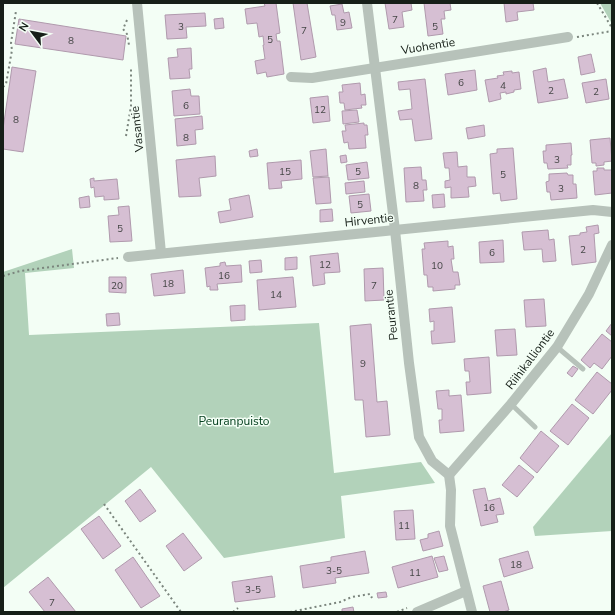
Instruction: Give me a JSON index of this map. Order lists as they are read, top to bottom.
{
  "streets": {
    "street": [
      "Vuohentie",
      "Vasantie",
      "Hirventie",
      "Peurantie",
      "Riihikalliontie"
    ]
  },
  "crossings": [
    ["Vuohentie", "Peurantie"],
    ["Vasantie", "Hirventie"],
    ["Hirventie", "Peurantie"],
    ["Peurantie", "Riihikalliontie"]
  ],
  "parks": ["Peuranpuisto"],
  "house_numbers": [
    "7",
    "9",
    "3",
    "5",
    "7",
    "5",
    "8",
    "6",
    "4",
    "2",
    "2",
    "6",
    "12",
    "8",
    "8",
    "3",
    "15",
    "5",
    "5",
    "8",
    "3",
    "5",
    "5",
    "2",
    "6",
    "12",
    "10",
    "16",
    "18",
    "20",
    "7",
    "14",
    "9",
    "16",
    "11",
    "18",
    "3-5",
    "11",
    "3-5",
    "7"
  ],
  "north": "top left"
}
